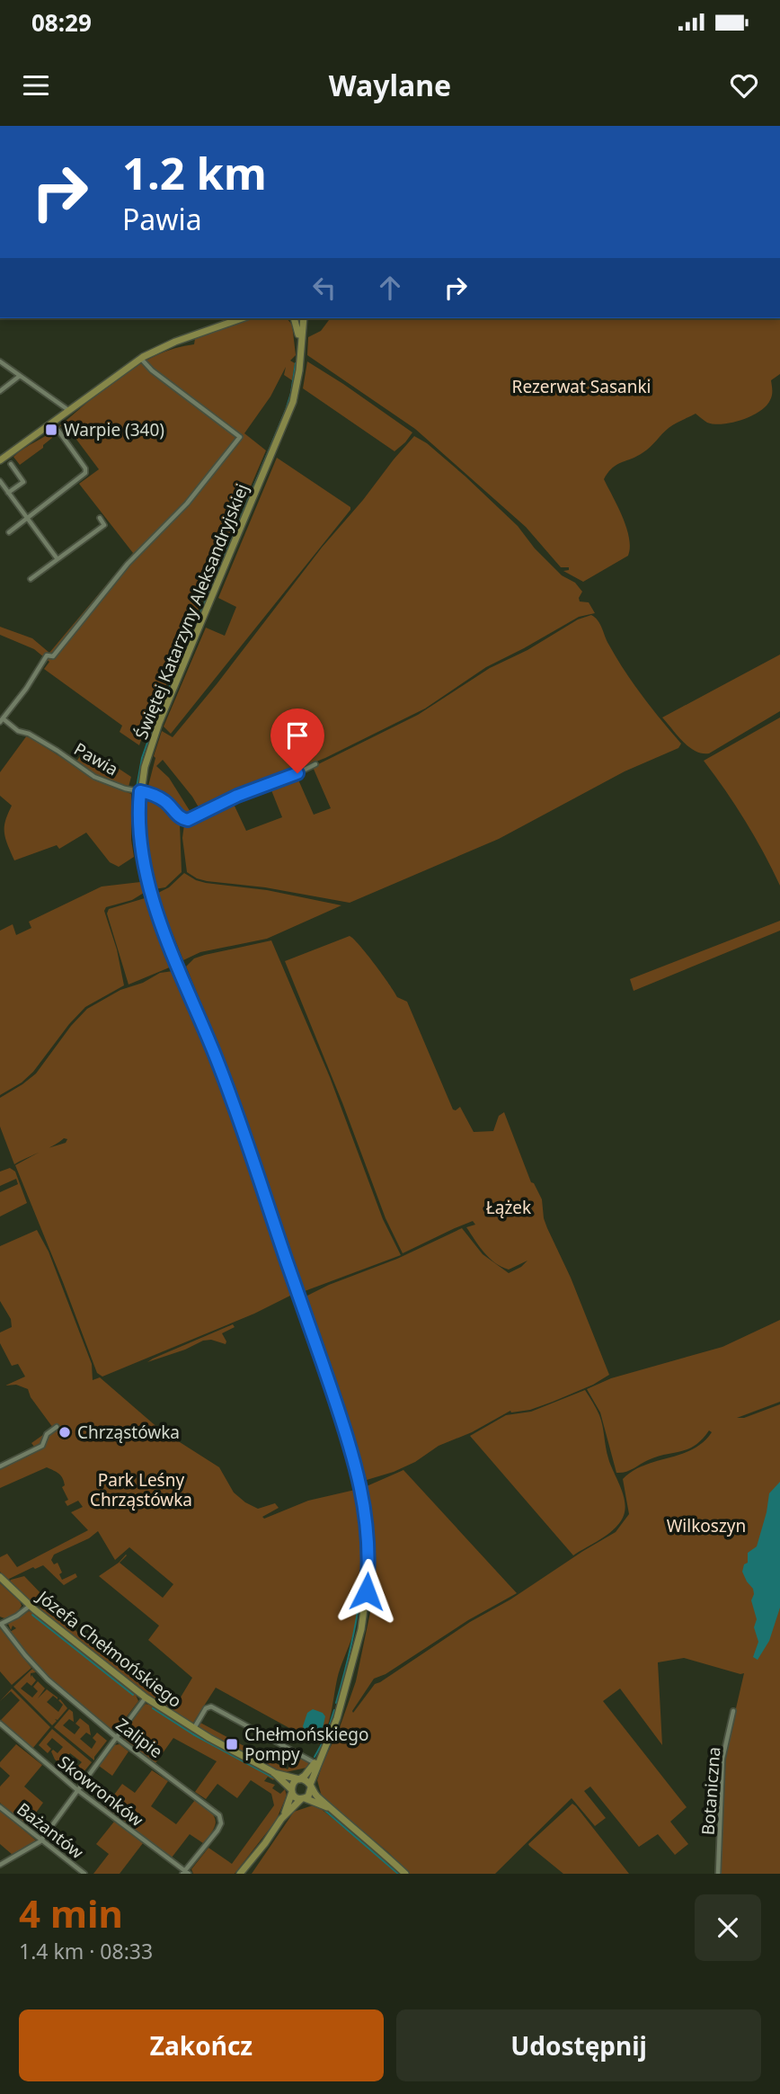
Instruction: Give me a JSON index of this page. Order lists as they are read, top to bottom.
{
  "streets": {
    "street": [
      "Świętej Katarzyny Aleksandryjskiej",
      "Pawia",
      "Józefa Chełmońskiego",
      "Zalipie",
      "Skowronków",
      "Botaniczna",
      "Bażantów"
    ]
  },
  "crossings": [
    ["Świętej Katarzyny Aleksandryjskiej", "Pawia"],
    ["Świętej Katarzyny Aleksandryjskiej", "Józefa Chełmońskiego"],
    ["Zalipie", "Skowronków"]
  ],
  "parks": [
    "Rezerwat Sasanki",
    "Łążek",
    "Park Leśny Chrząstówka",
    "Wilkoszyn"
  ],
  "places": {
    "transit": ["Warpie (340)", "Chełmońskiego Pompy"],
    "other": ["Chrząstówka"]
  },
  "page": {
    "status": "08:29",
    "header": "Waylane",
    "turn": ["1.2 km", "Pawia"],
    "heading": ["4 min", "1.4 km · 08:33"],
    "buttons": ["Zakończ", "Udostępnij"]
  }
}
